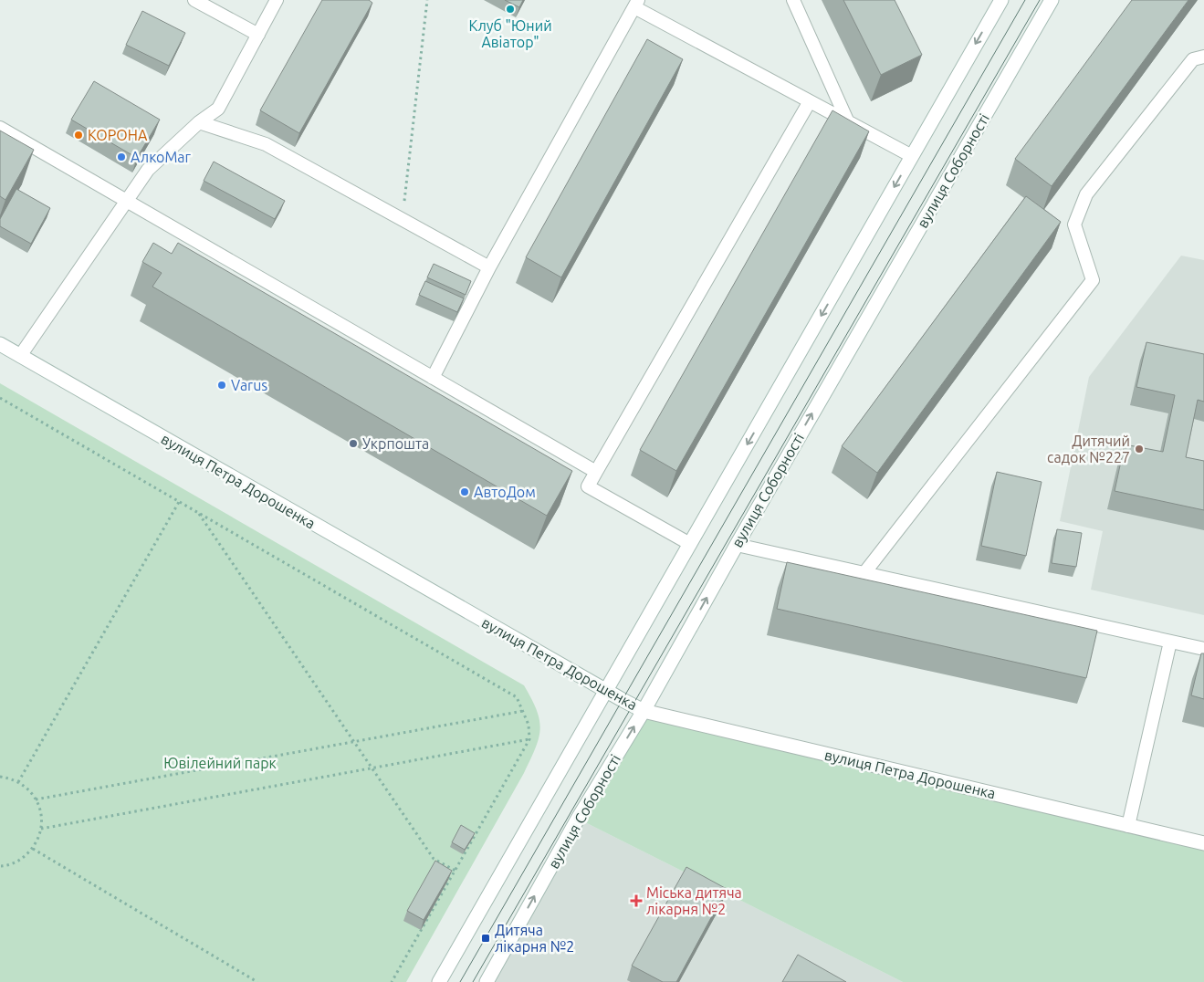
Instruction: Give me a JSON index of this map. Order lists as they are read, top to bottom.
{
  "streets": {
    "main road": ["вулиця Соборності", "вулиця Петра Дорошенка"]
  },
  "crossings": [
    ["вулиця Соборності", "вулиця Петра Дорошенка"]
  ],
  "parks": ["Ювілейний парк"],
  "places": {
    "other": [
      "Клуб \"Юний Авіатор\"",
      "КОРОНА",
      "АлкоМаг",
      "Varus",
      "Укрпошта",
      "Дитячий садок №227",
      "АвтоДом"
    ],
    "health": ["Міська дитяча лікарня №2"],
    "transit": ["Дитяча лікарня №2"]
  }
}
